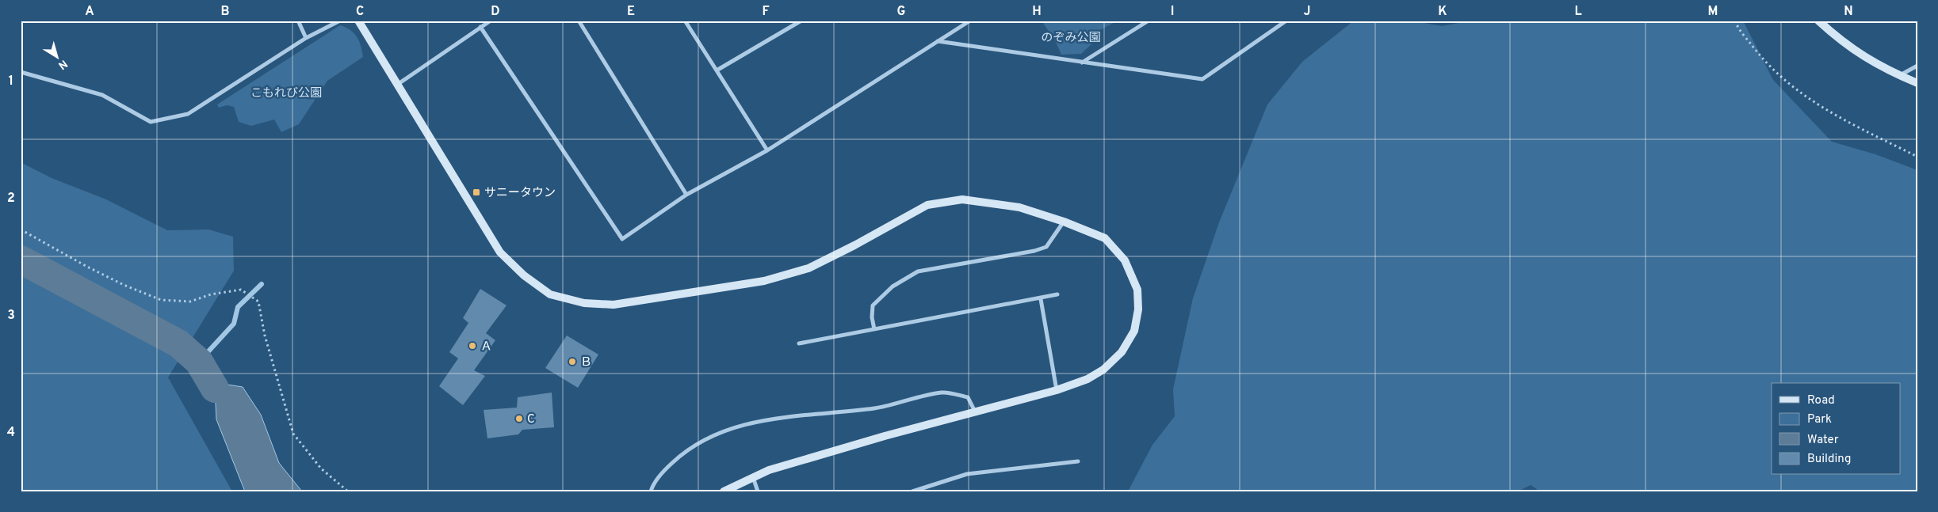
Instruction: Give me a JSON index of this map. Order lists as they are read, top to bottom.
{
  "parks": ["のぞみ公園", "こもれび公園"],
  "places": {
    "transit": ["サニータウン"],
    "other": ["Ａ", "Ｂ", "C"]
  },
  "legend": [
    "Road",
    "Park",
    "Water",
    "Building"
  ],
  "north": "bottom right",
  "grid": {
    "columns": [
      "A",
      "B",
      "C",
      "D",
      "E",
      "F",
      "G",
      "H",
      "I",
      "J",
      "K",
      "L",
      "M",
      "N"
    ],
    "rows": [
      "1",
      "2",
      "3",
      "4"
    ]
  }
}
